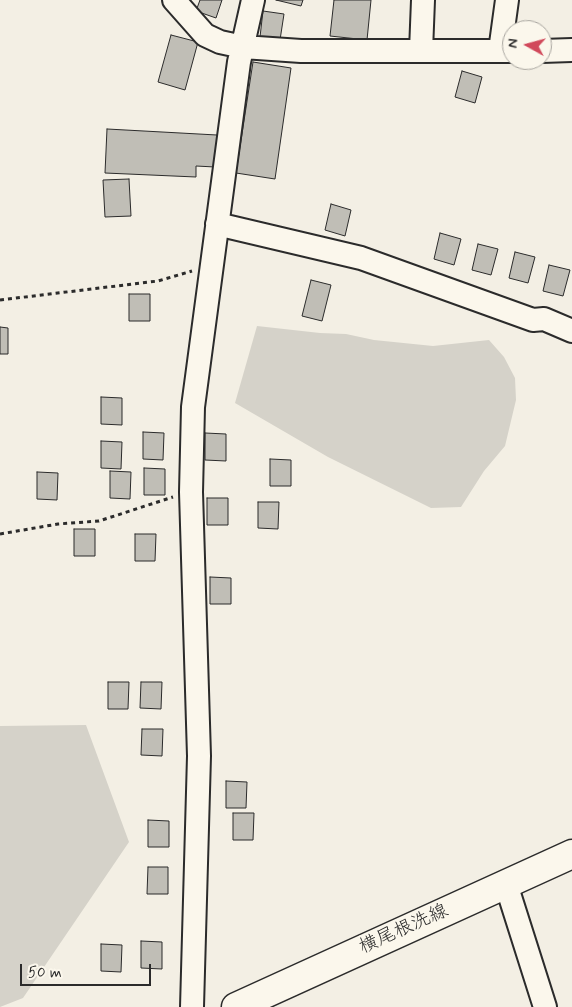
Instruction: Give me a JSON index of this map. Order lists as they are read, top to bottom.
{
  "streets": {
    "main road": ["横尾根洗線"]
  },
  "scale_bar": "50 m",
  "north": "left"
}
